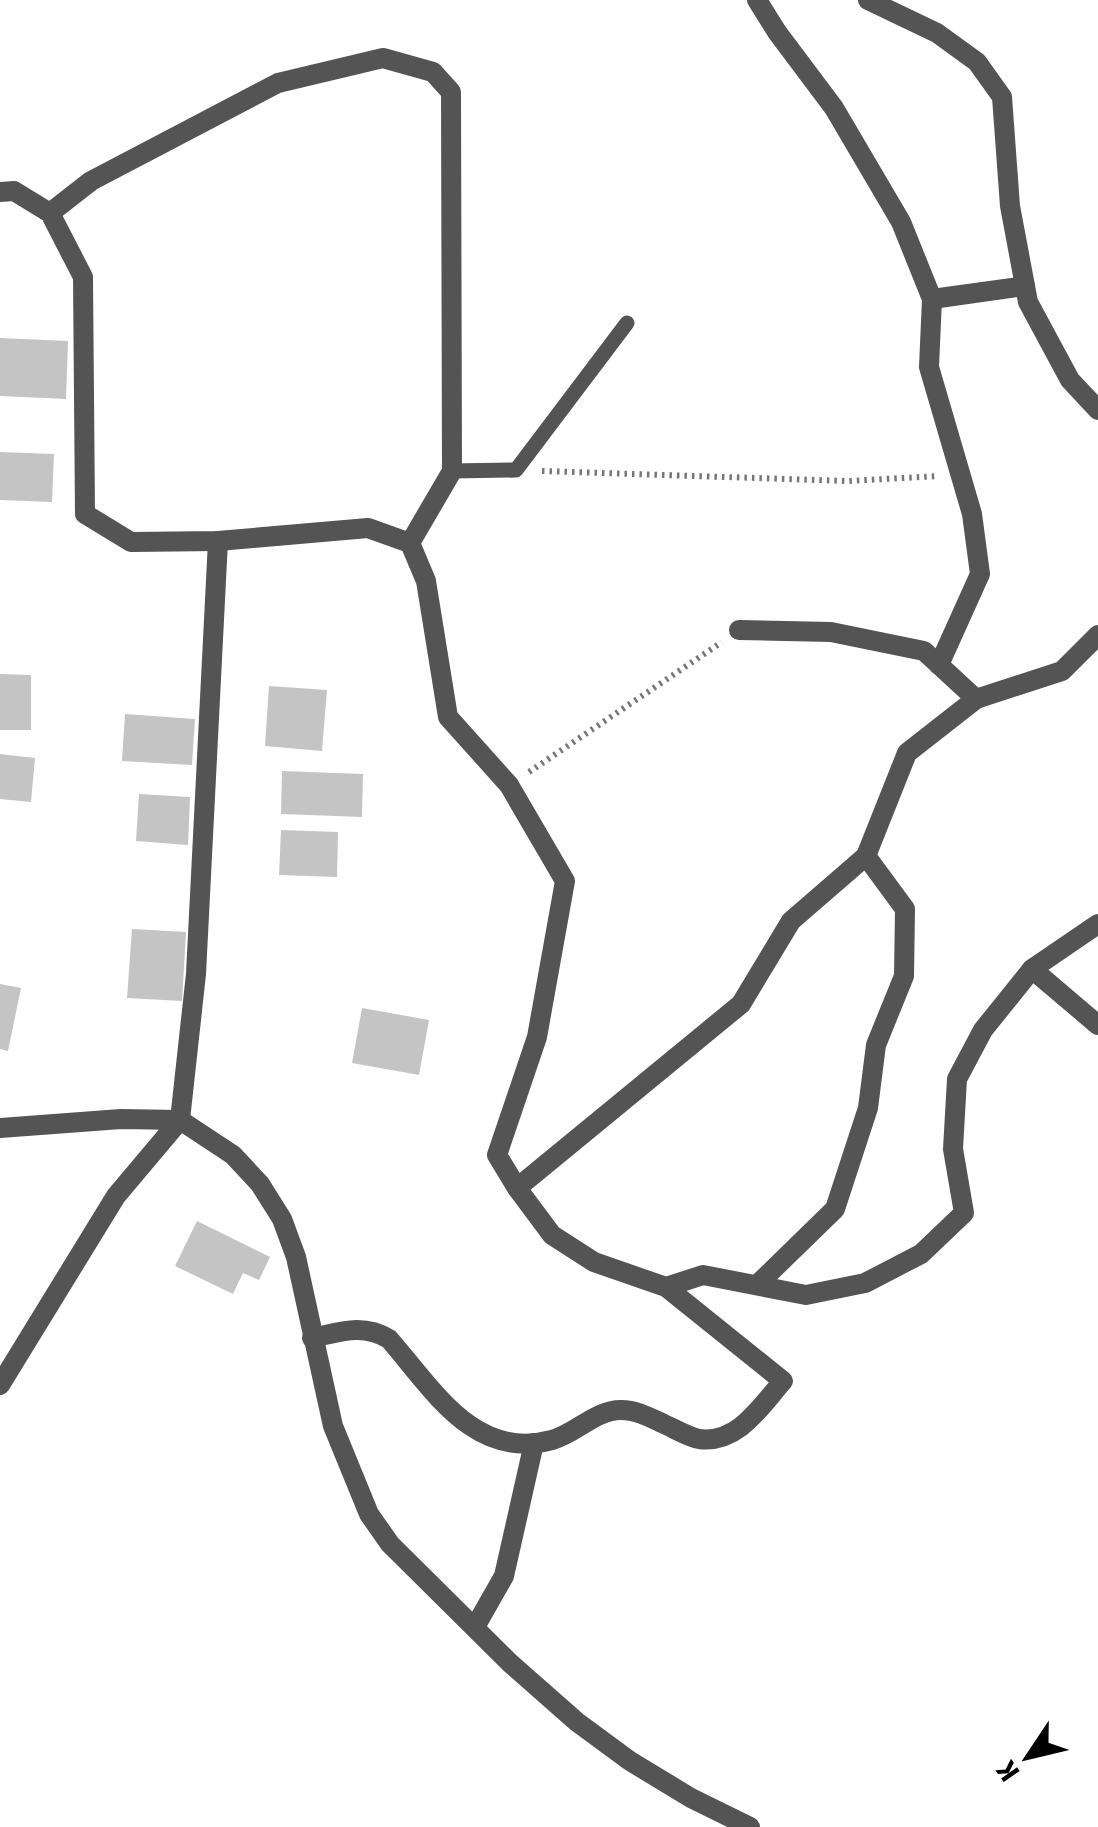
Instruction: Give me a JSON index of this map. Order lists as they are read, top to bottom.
{
  "north": "bottom left"
}
